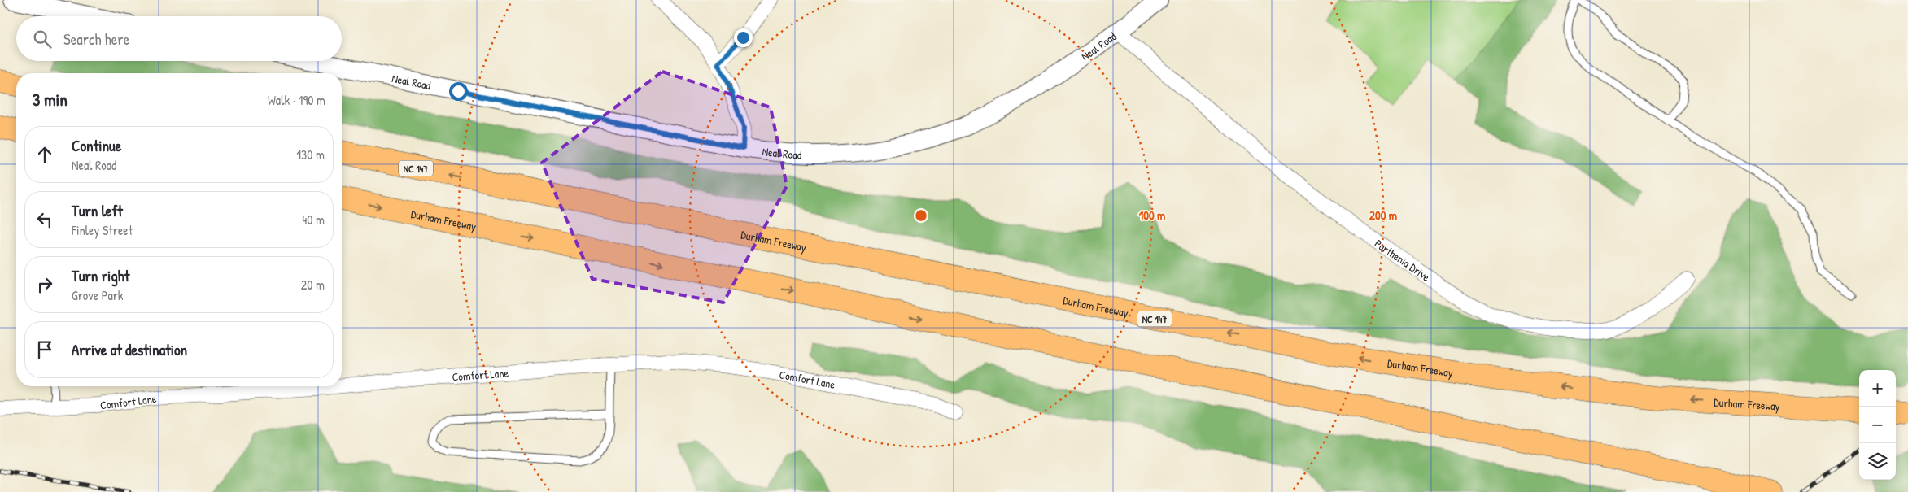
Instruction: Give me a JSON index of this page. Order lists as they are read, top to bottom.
{
  "streets": {
    "highway": ["NC 147", "Durham Freeway"],
    "street": ["Neal Road", "Parthenia Drive", "Comfort Lane"]
  },
  "crossings": [
    ["Neal Road", "Parthenia Drive"]
  ],
  "page": {
    "search": "Search here",
    "heading": ["3 min", "Walk · 190 m"],
    "list": [
      ["Continue", "Neal Road", "130 m"],
      ["Turn left", "Finley Street", "40 m"],
      ["Turn right", "Grove Park", "20 m"],
      "Arrive at destination"
    ],
    "map_buttons": ["+", "−"]
  },
  "rings": ["100 m", "200 m"]
}
